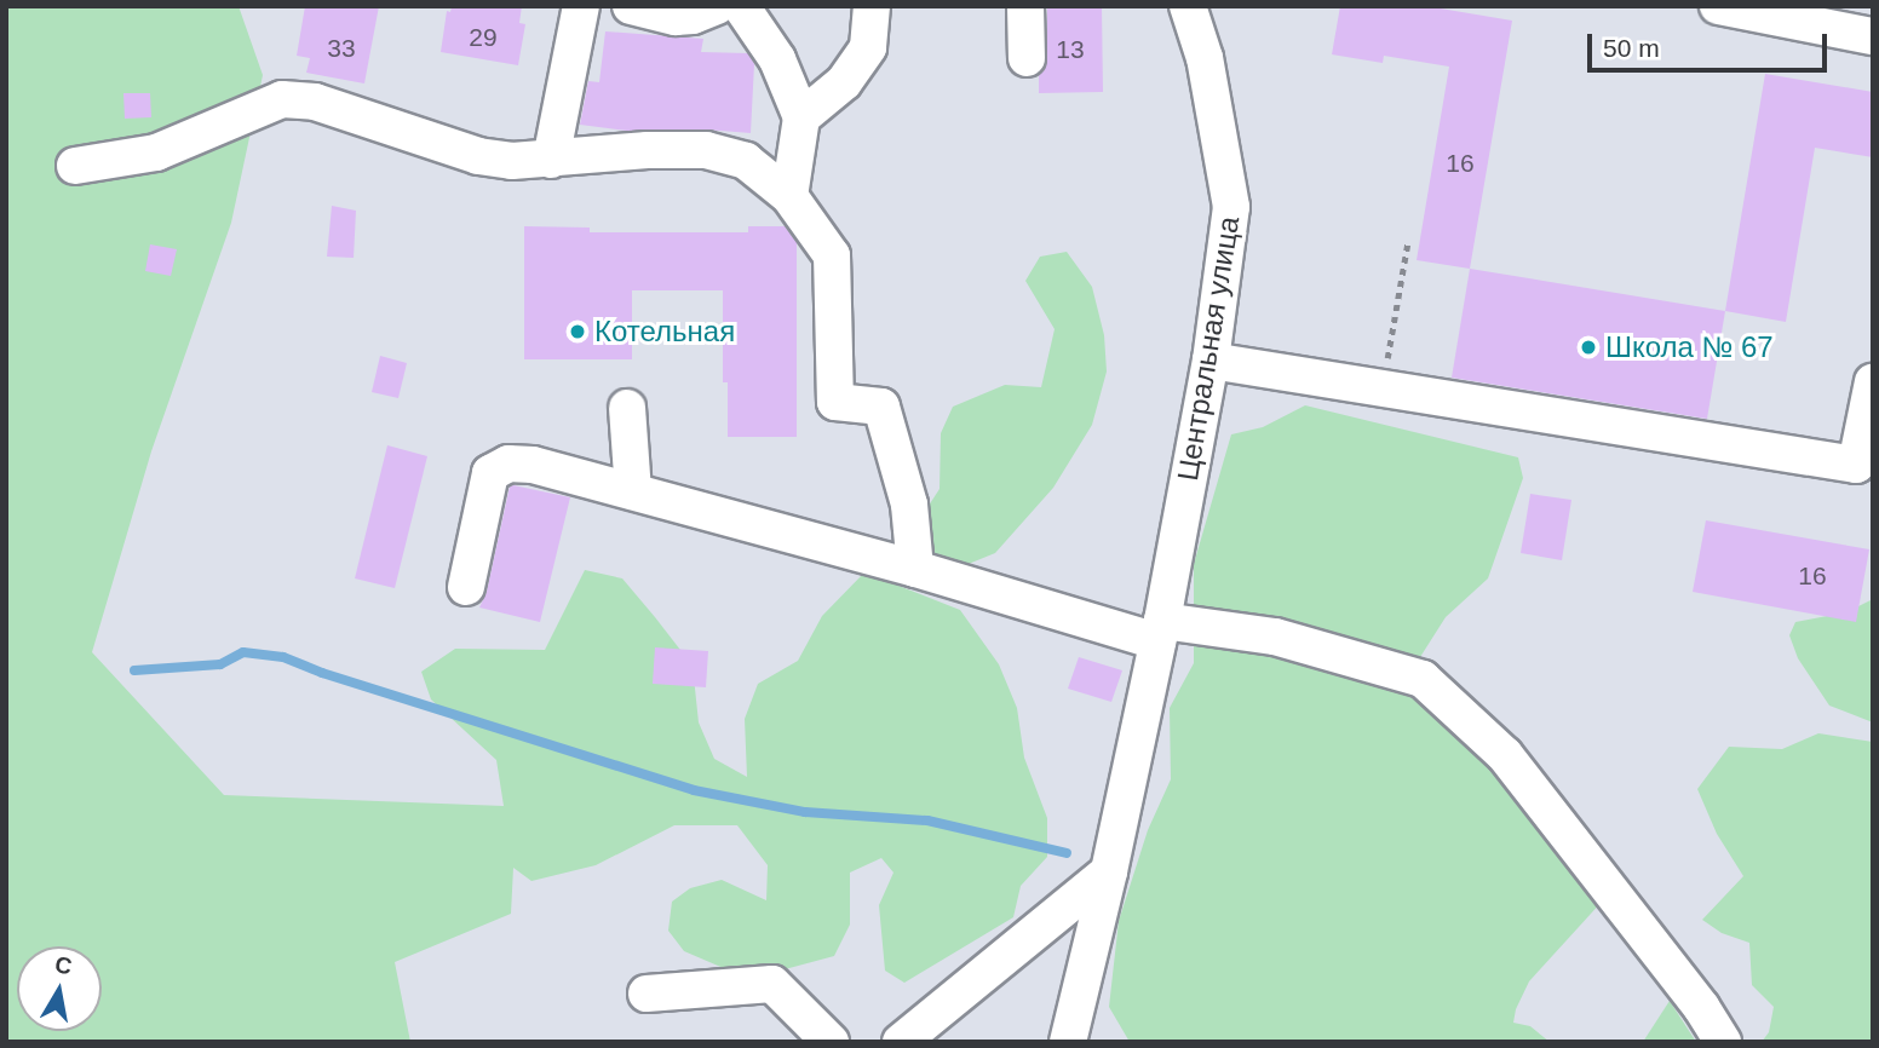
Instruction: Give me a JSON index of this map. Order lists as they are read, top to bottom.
{
  "streets": {
    "street": ["Центральная улица"]
  },
  "places": ["Котельная", "Школа № 67"],
  "house_numbers": [
    "29",
    "33",
    "13",
    "16",
    "16"
  ],
  "scale_bar": "50 m",
  "north": "top"
}
